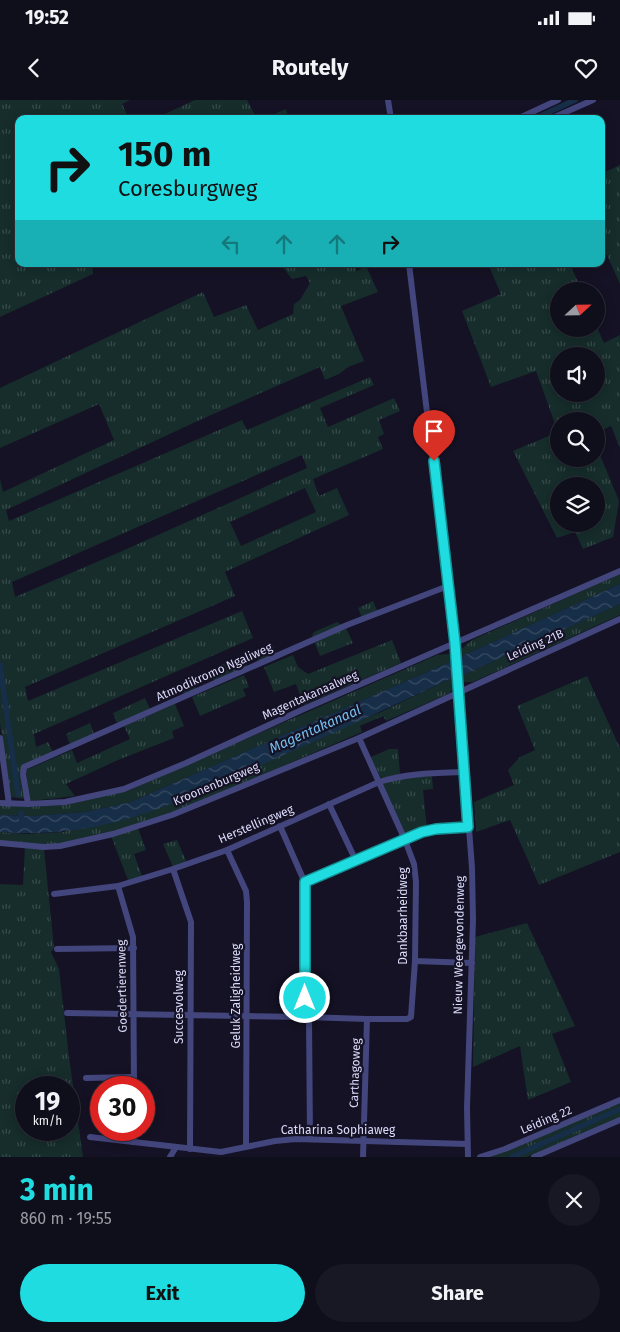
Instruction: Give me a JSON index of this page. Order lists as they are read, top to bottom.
{
  "streets": {
    "street": [
      "Leiding 21B",
      "Atmodikromo Ngaliweg",
      "Magentakanaalweg",
      "Kroonenburgweg",
      "Herstellingweg",
      "Dankbaarheidweg",
      "Nieuw Weergevondenweg",
      "Goedertierenweg",
      "Geluk Zaligheidweg",
      "Succesvolweg",
      "Carthagoweg",
      "Leiding 22",
      "Catharina Sophiaweg"
    ]
  },
  "crossings": [
    ["Leiding 21B", "Kroonenburgweg"],
    ["Leiding 21B", "Nieuw Weergevondenweg"],
    ["Atmodikromo Ngaliweg", "Magentakanaalweg"],
    ["Atmodikromo Ngaliweg", "Nieuw Weergevondenweg"],
    ["Magentakanaalweg", "Nieuw Weergevondenweg"],
    ["Kroonenburgweg", "Dankbaarheidweg"],
    ["Kroonenburgweg", "Nieuw Weergevondenweg"],
    ["Herstellingweg", "Dankbaarheidweg"],
    ["Herstellingweg", "Nieuw Weergevondenweg"],
    ["Herstellingweg", "Goedertierenweg"],
    ["Herstellingweg", "Geluk Zaligheidweg"],
    ["Herstellingweg", "Succesvolweg"],
    ["Dankbaarheidweg", "Carthagoweg"],
    ["Nieuw Weergevondenweg", "Catharina Sophiaweg"],
    ["Geluk Zaligheidweg", "Catharina Sophiaweg"],
    ["Succesvolweg", "Catharina Sophiaweg"],
    ["Carthagoweg", "Catharina Sophiaweg"]
  ],
  "water": ["Magentakanaal"],
  "north": "right",
  "page": {
    "status": "19:52",
    "header": "Routely",
    "turn": ["150 m", "Coresburgweg"],
    "speed": "19 km/h",
    "limit": "30",
    "heading": ["3 min", "860 m · 19:55"],
    "buttons": ["Exit", "Share"]
  }
}
